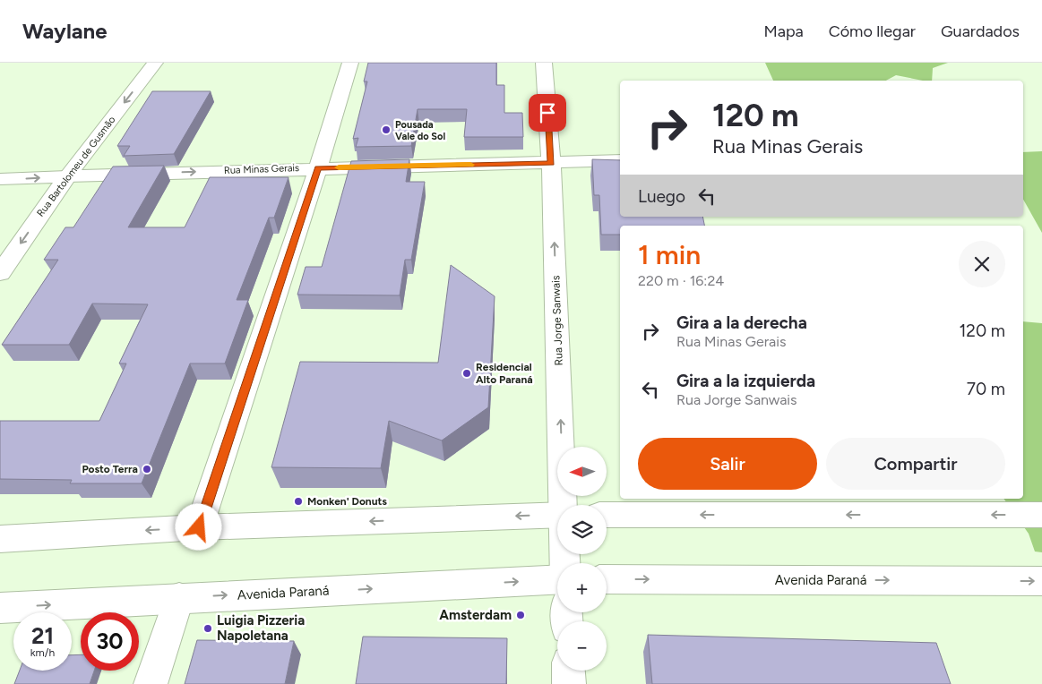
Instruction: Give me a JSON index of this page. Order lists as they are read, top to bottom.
{
  "streets": {
    "street": [
      "Rua Bartolomeu de Gusmão",
      "Rua Minas Gerais",
      "Rua Jorge Sanwais",
      "Avenida Paraná"
    ]
  },
  "crossings": [
    ["Rua Bartolomeu de Gusmão", "Rua Minas Gerais"],
    ["Rua Minas Gerais", "Rua Jorge Sanwais"]
  ],
  "one_way": ["Rua Bartolomeu de Gusmão", "Rua Minas Gerais", "Rua Jorge Sanwais"],
  "places": [
    "Pousada Vale do Sol",
    "Residencial Alto Paraná",
    "Posto Terra",
    "Monken' Donuts",
    "Amsterdam",
    "Luigia Pizzeria Napoletana"
  ],
  "north": "left",
  "page": {
    "header": "Waylane",
    "nav": ["Mapa", "Cómo llegar", "Guardados"],
    "turn": ["120 m", "Rua Minas Gerais"],
    "then": "Luego",
    "heading": ["1 min", "220 m · 16:24"],
    "list": [
      {
        "name": "Gira a la derecha",
        "note": "Rua Minas Gerais",
        "value": "120 m"
      },
      {
        "name": "Gira a la izquierda",
        "note": "Rua Jorge Sanwais",
        "value": "70 m"
      }
    ],
    "buttons": ["Salir", "Compartir"],
    "map_buttons": ["+", "−"],
    "speed": "21 km/h",
    "limit": "30"
  }
}
